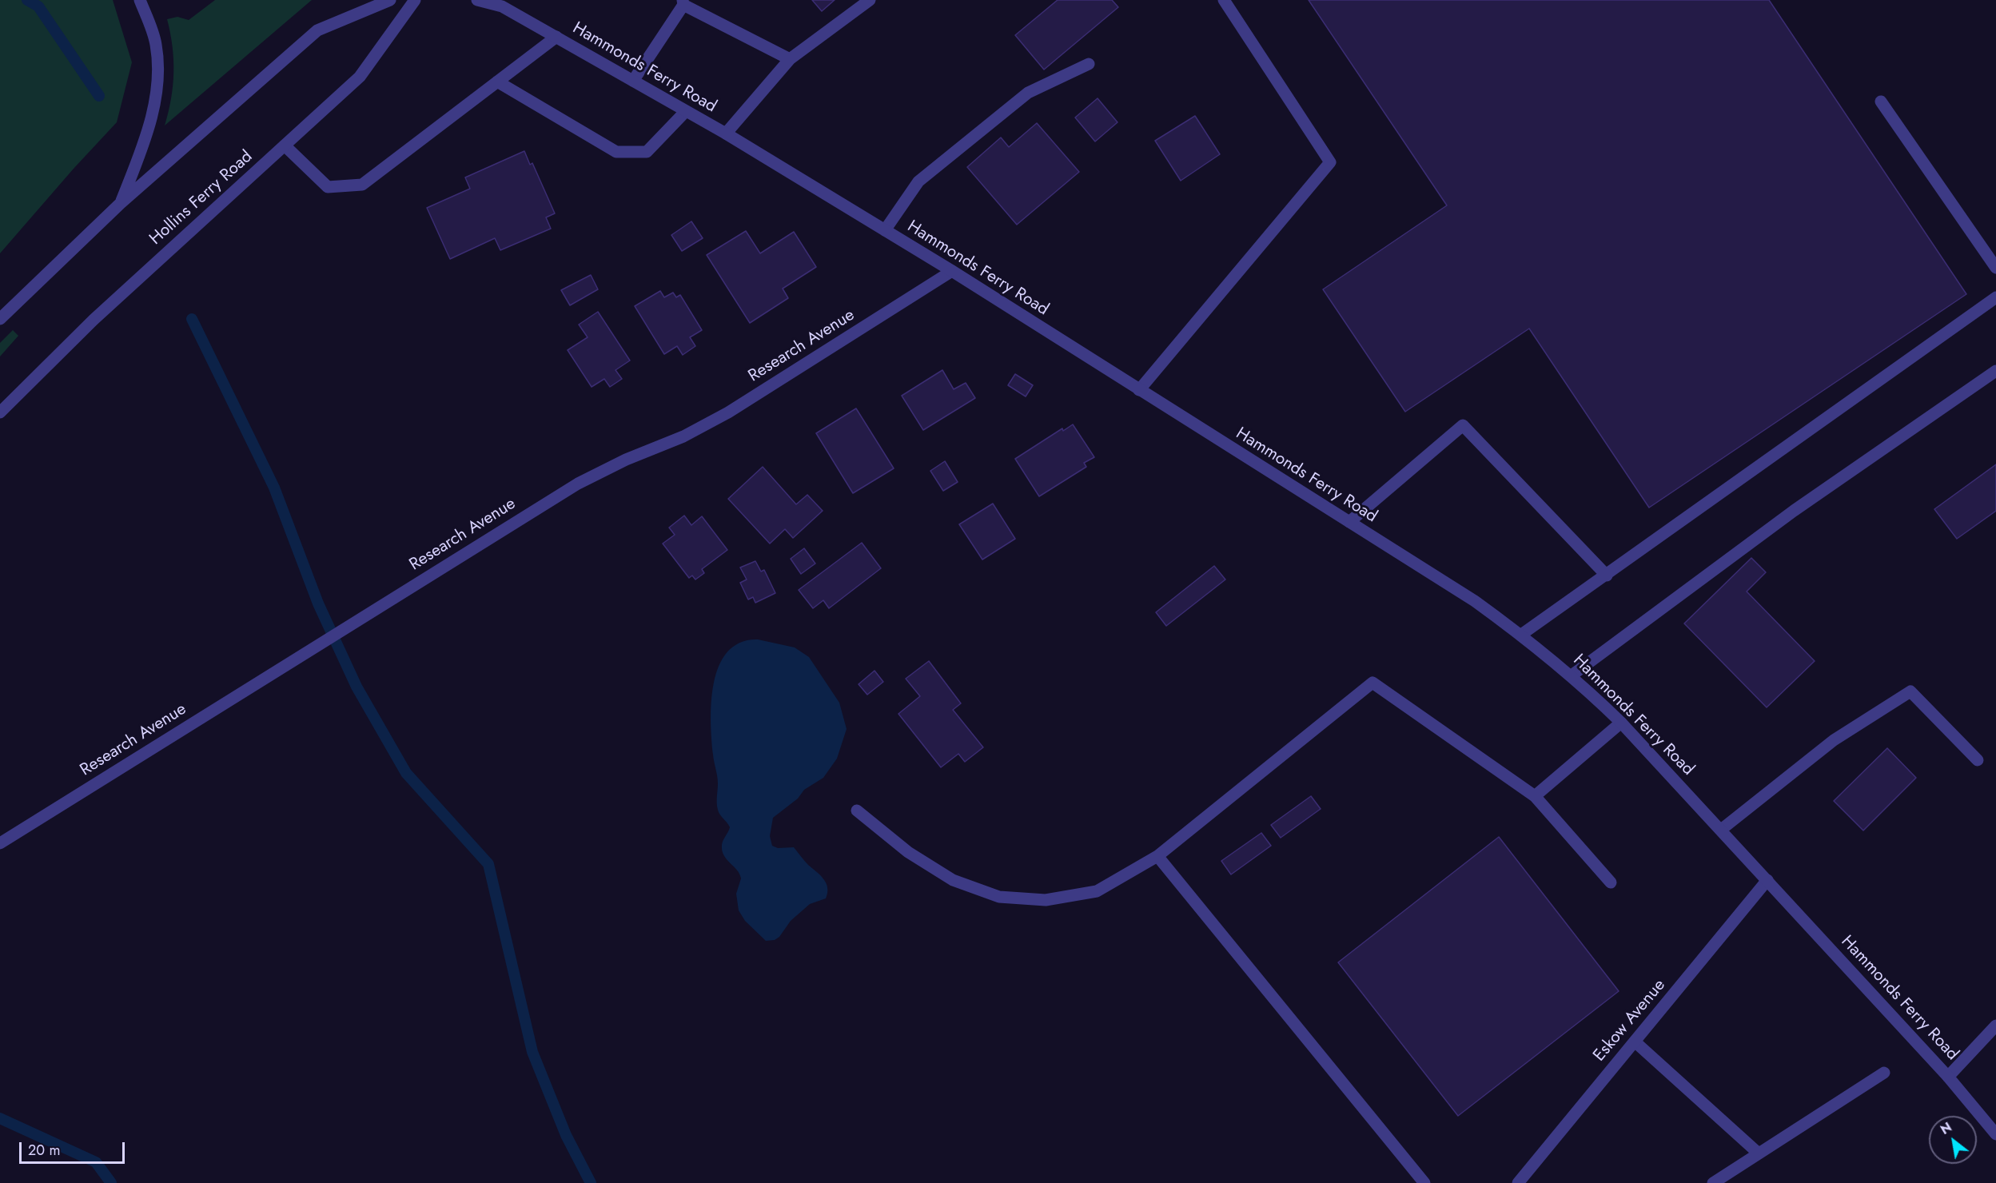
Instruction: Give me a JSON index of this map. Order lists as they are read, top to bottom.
{
  "streets": {
    "street": [
      "Hammonds Ferry Road",
      "Hollins Ferry Road",
      "Research Avenue",
      "Eskow Avenue"
    ]
  },
  "crossings": [
    ["Hammonds Ferry Road", "Research Avenue"],
    ["Hammonds Ferry Road", "Eskow Avenue"]
  ],
  "scale_bar": "20 m",
  "north": "top left"
}
